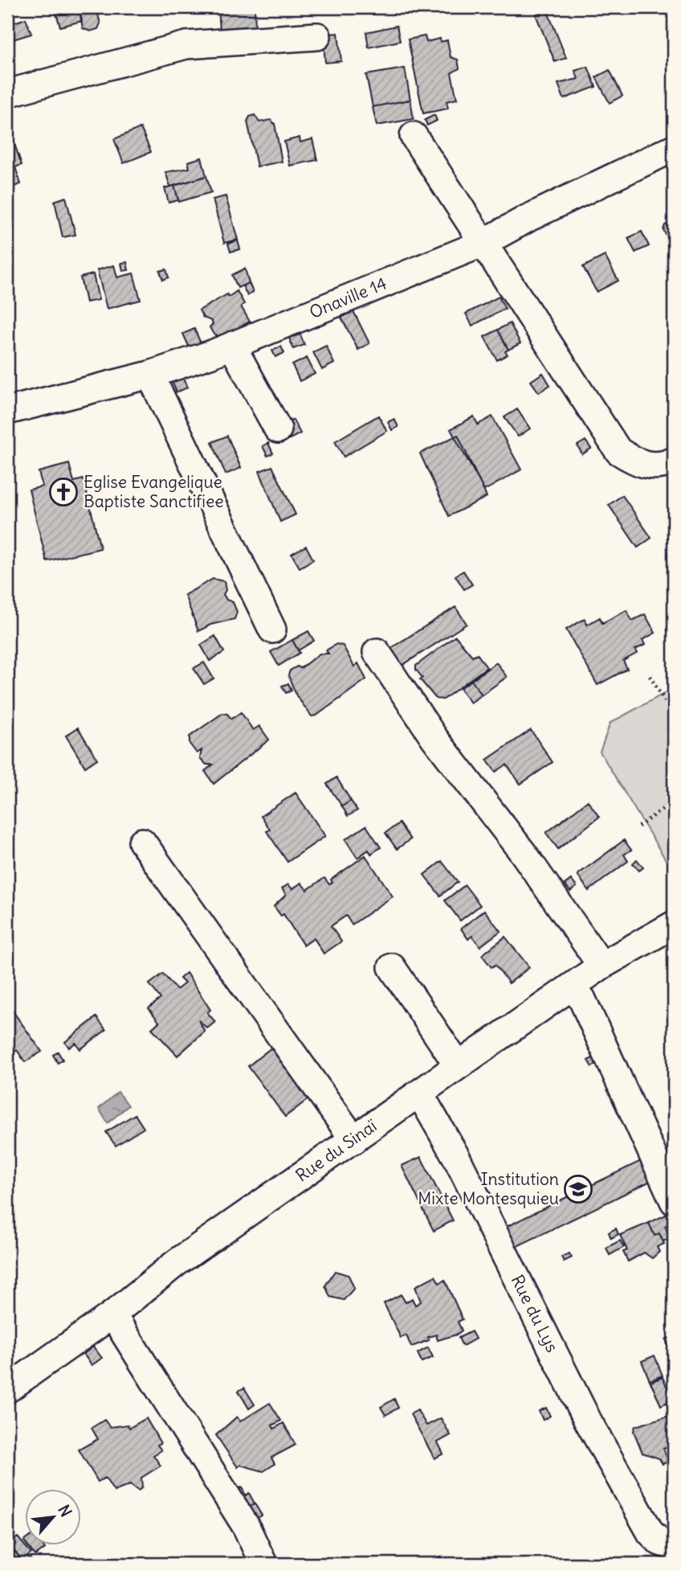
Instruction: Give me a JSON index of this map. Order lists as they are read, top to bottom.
{
  "streets": {
    "street": ["Onaville 14", "Rue du Sinaï", "Rue du Lys"]
  },
  "crossings": [
    ["Rue du Sinaï", "Rue du Lys"]
  ],
  "places": {
    "church": ["Eglise Evangelique Baptiste Sanctifiee"],
    "school or university": ["Institution Mixte Montesquieu"]
  },
  "north": "top right"
}
